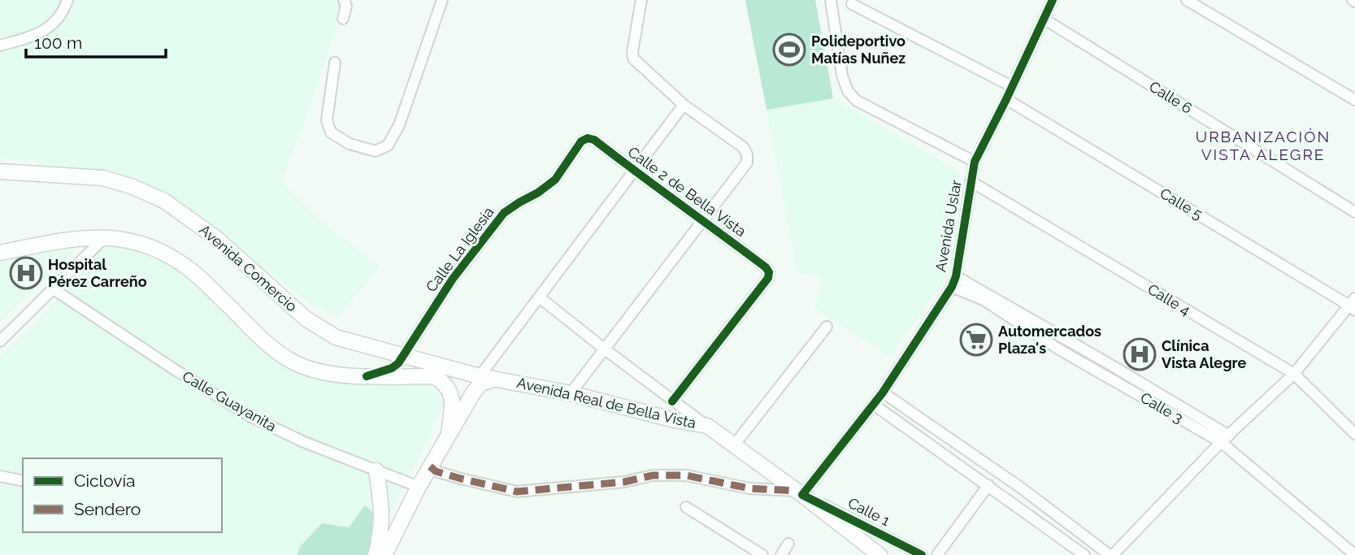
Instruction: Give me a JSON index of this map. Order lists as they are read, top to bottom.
{
  "streets": {
    "main road": ["Avenida Comercio", "Avenida Real de Bella Vista"],
    "street": [
      "Calle 6",
      "Calle 2 de Bella Vista",
      "Calle 5",
      "Avenida Uslar",
      "Calle La Iglesia",
      "Calle 4",
      "Calle Guayanita",
      "Calle 3",
      "Calle 1"
    ]
  },
  "crossings": [
    ["Calle 6", "Avenida Uslar"],
    ["Calle 2 de Bella Vista", "Calle La Iglesia"],
    ["Calle 5", "Avenida Uslar"],
    ["Avenida Uslar", "Calle 4"],
    ["Avenida Uslar", "Avenida Real de Bella Vista"],
    ["Avenida Uslar", "Calle 3"],
    ["Avenida Uslar", "Calle 1"],
    ["Calle La Iglesia", "Avenida Comercio"],
    ["Avenida Comercio", "Avenida Real de Bella Vista"],
    ["Avenida Real de Bella Vista", "Calle 1"]
  ],
  "districts": ["URBANIZACIÓN VISTA ALEGRE"],
  "places": {
    "sports": ["Polideportivo Matías Nuñez"],
    "hospital": ["Hospital Pérez Carreño", "Clínica Vista Alegre"],
    "supermarket": ["Automercados Plaza's"]
  },
  "legend": ["Ciclovía", "Sendero"],
  "scale_bar": "100 m"
}
